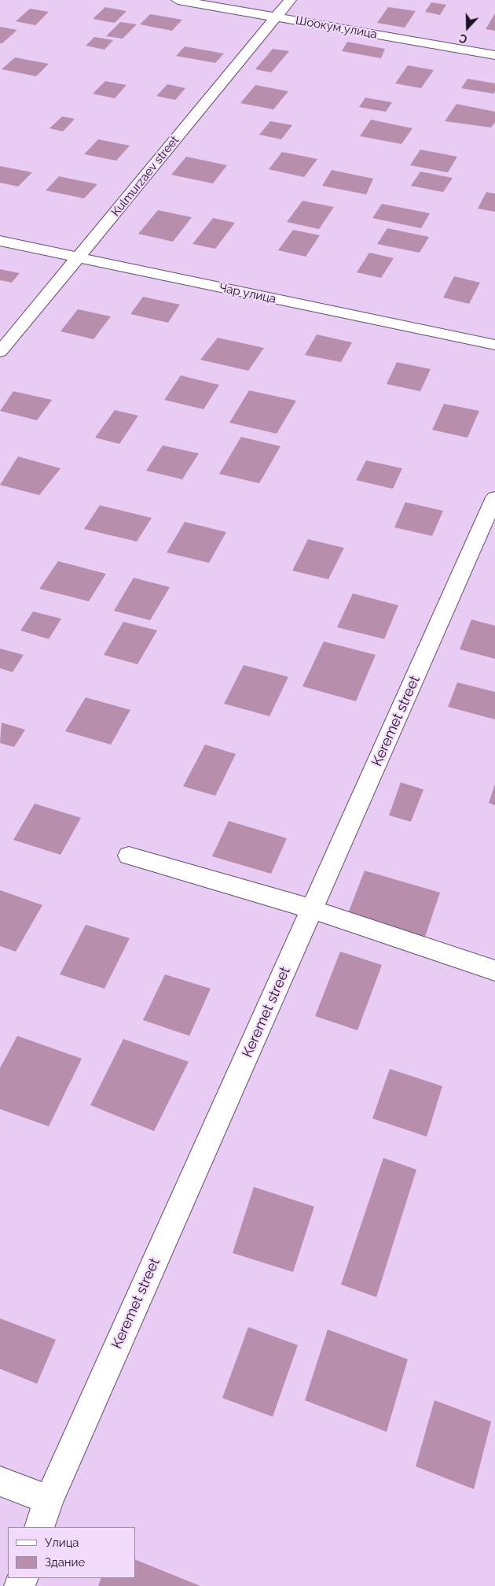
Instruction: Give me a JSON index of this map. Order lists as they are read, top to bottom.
{
  "streets": {
    "street": [
      "Шоокум улица",
      "Kulmurzaev street",
      "Чар улица",
      "Keremet street"
    ]
  },
  "crossings": [
    ["Шоокум улица", "Kulmurzaev street"],
    ["Kulmurzaev street", "Чар улица"]
  ],
  "legend": ["Улица", "Здание"],
  "north": "bottom"
}
